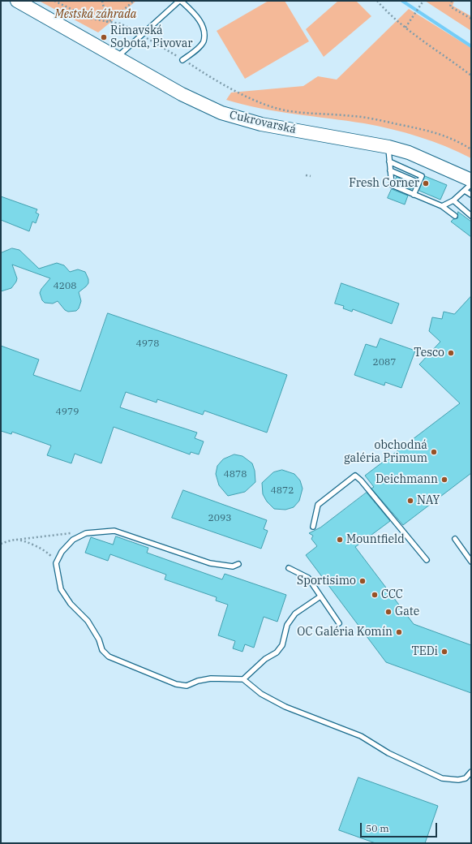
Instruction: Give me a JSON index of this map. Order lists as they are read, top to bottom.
{
  "streets": {
    "main road": ["Cukrovarská"]
  },
  "parks": ["Mestská záhrada"],
  "places": [
    "Rimavská Sobota, Pivovar",
    "Fresh Corner",
    "Tesco",
    "obchodná galéria Primum",
    "Deichmann",
    "NAY",
    "Mountfield",
    "Sportisimo",
    "CCC",
    "Gate",
    "OC Galéria Komín",
    "TEDi"
  ],
  "house_numbers": [
    "4208",
    "4978",
    "2087",
    "4979",
    "4878",
    "4872",
    "2093"
  ],
  "scale_bar": "50 m"
}
